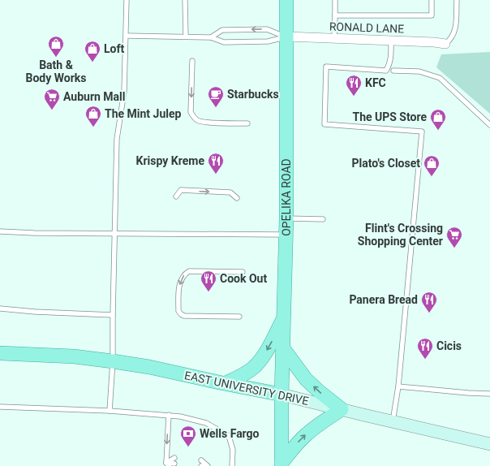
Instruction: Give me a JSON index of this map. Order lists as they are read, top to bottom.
{
  "streets": {
    "main road": ["OPELIKA ROAD", "EAST UNIVERSITY DRIVE"],
    "street": ["RONALD LANE"]
  },
  "crossings": [
    ["RONALD LANE", "OPELIKA ROAD"],
    ["OPELIKA ROAD", "EAST UNIVERSITY DRIVE"]
  ],
  "places": {
    "shop": [
      "Bath & Body Works",
      "Loft",
      "The Mint Julep",
      "The UPS Store",
      "Plato's Closet"
    ],
    "restaurant": [
      "KFC",
      "Krispy Kreme",
      "Cook Out",
      "Panera Bread",
      "Cicis"
    ],
    "cafe": ["Starbucks"],
    "supermarket": ["Auburn Mall", "Flint's Crossing Shopping Center"],
    "bank": ["Wells Fargo"]
  }
}
